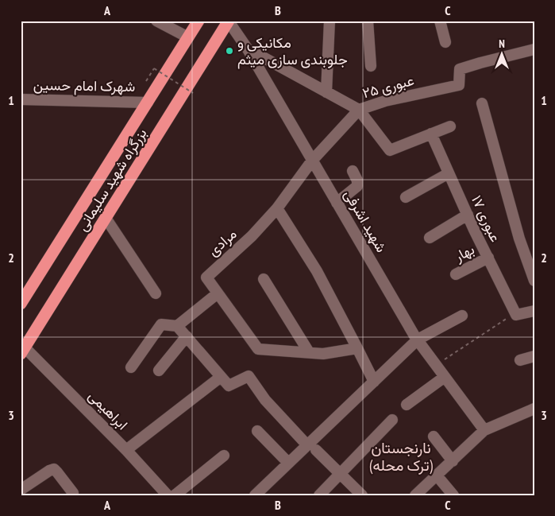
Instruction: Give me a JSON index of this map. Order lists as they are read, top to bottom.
{
  "streets": {
    "highway": ["بزرگراه شهید سلیمانی"],
    "street": [
      "شهرک امام حسین",
      "عبوری ۲۵",
      "عبوری ۱۷",
      "شهید اشرفی",
      "مرادی",
      "بهار",
      "ابراهیمی"
    ]
  },
  "crossings": [
    ["شهرک امام حسین", "بزرگراه شهید سلیمانی"],
    ["عبوری ۲۵", "شهید اشرفی"],
    ["عبوری ۲۵", "مرادی"],
    ["بزرگراه شهید سلیمانی", "شهید اشرفی"],
    ["بزرگراه شهید سلیمانی", "ابراهیمی"],
    ["عبوری ۱۷", "بهار"],
    ["شهید اشرفی", "مرادی"]
  ],
  "districts": ["نارنجستان (ترک محله)"],
  "places": ["مکانیکی و جلوبندی سازی میثم"],
  "north": "top",
  "grid": {
    "columns": ["A", "B", "C"],
    "rows": ["1", "2", "3"]
  }
}
